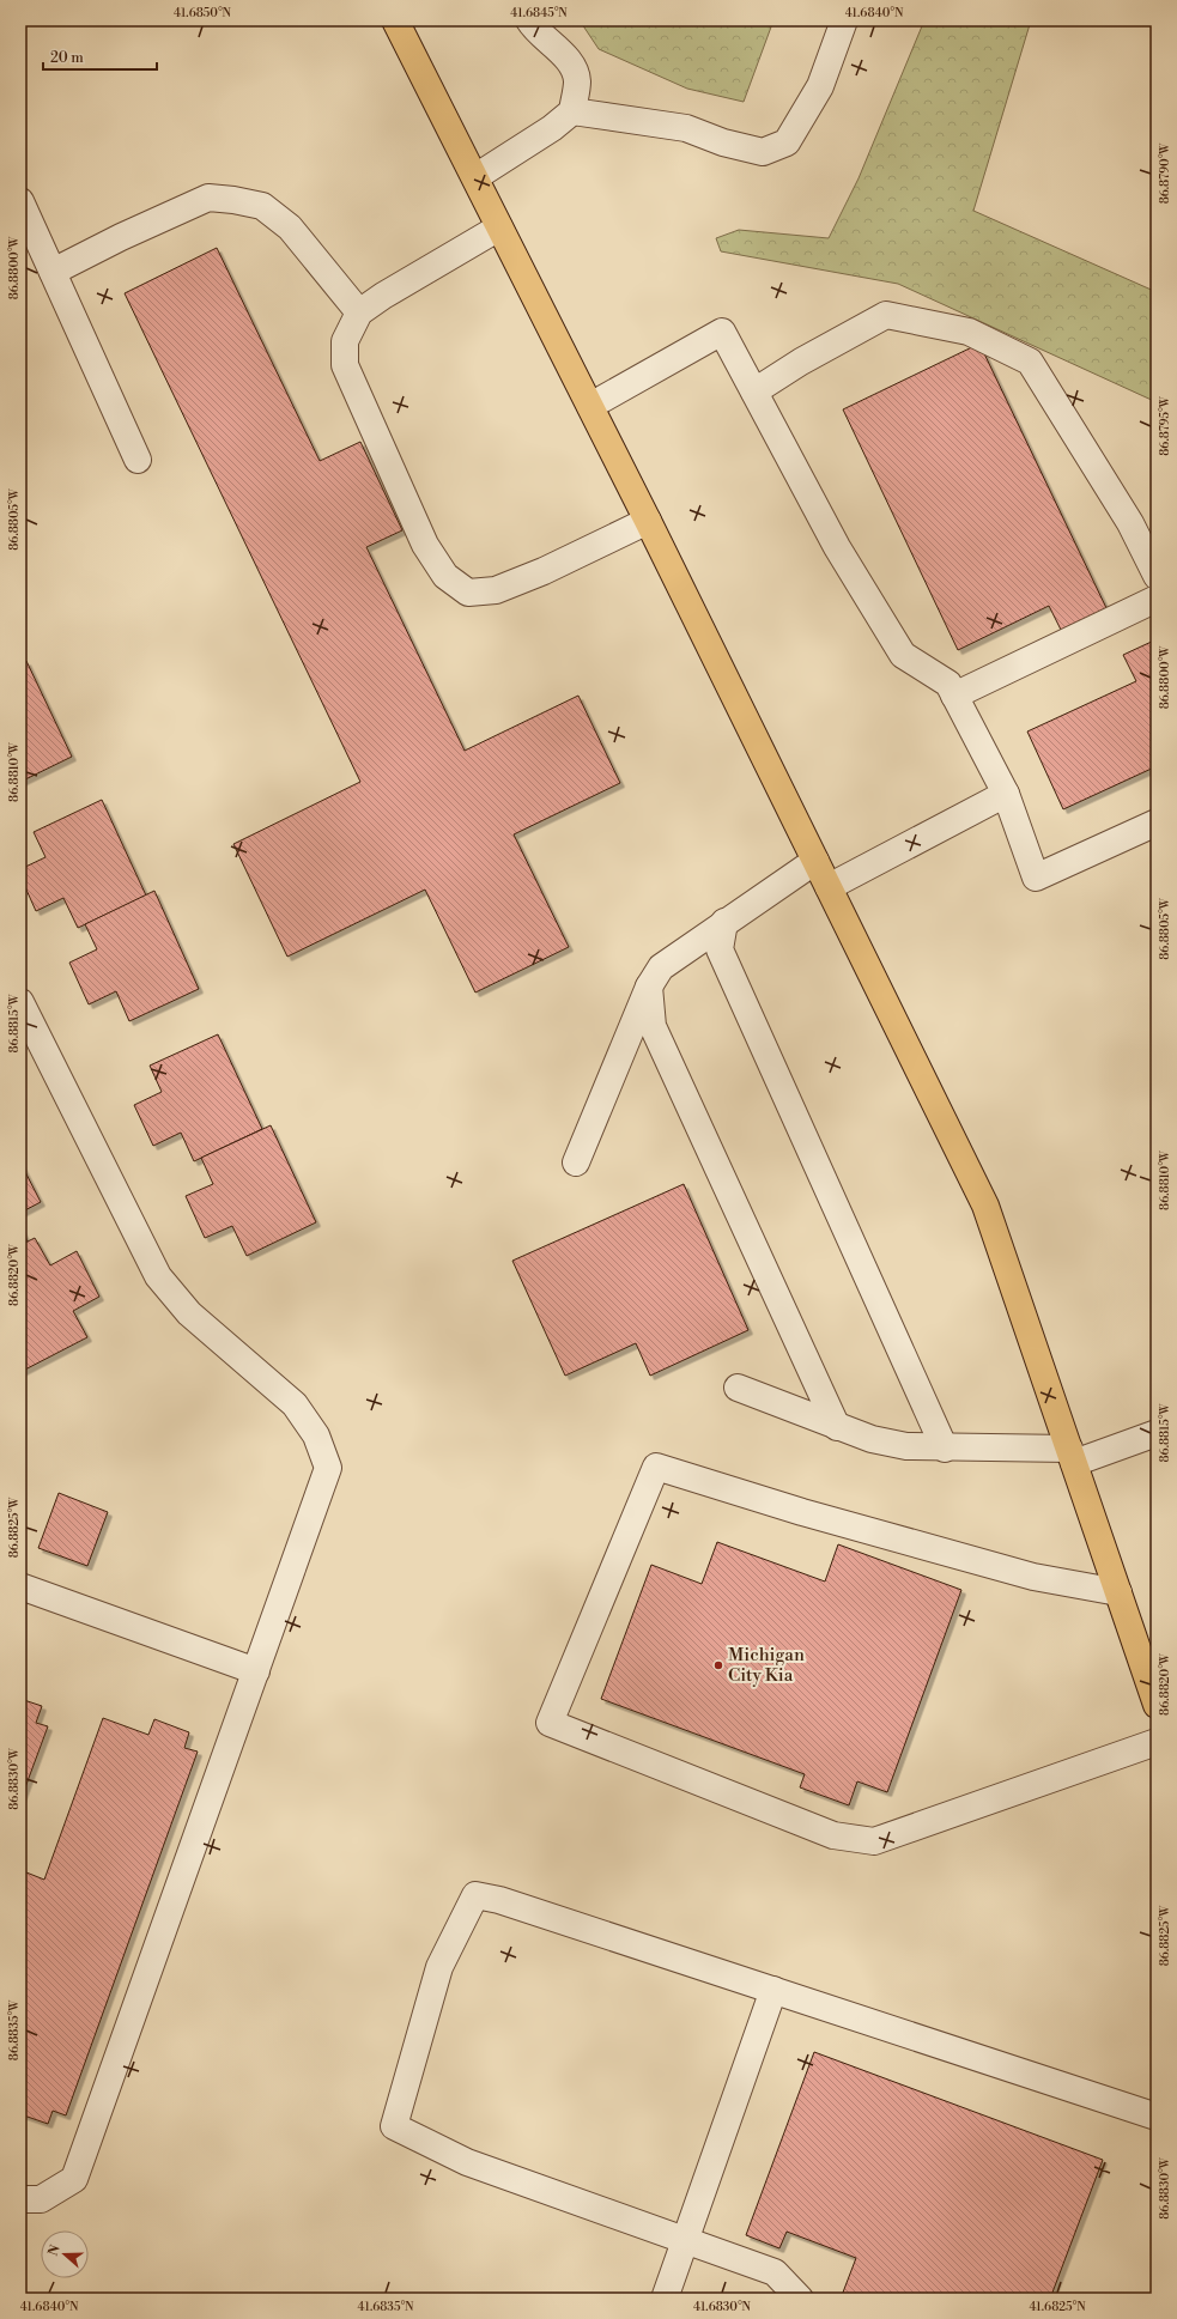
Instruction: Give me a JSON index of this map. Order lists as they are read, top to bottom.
{
  "places": ["Michigan City Kia"],
  "scale_bar": "20 m",
  "north": "left",
  "coordinates": [
    "41.6850°N",
    "41.6845°N",
    "41.6840°N",
    "86.8790°W",
    "86.8800°W",
    "86.8795°W",
    "86.8805°W",
    "86.8810°W",
    "86.8815°W",
    "86.8820°W",
    "86.8825°W",
    "86.8830°W",
    "86.8835°W",
    "41.6835°N",
    "41.6830°N",
    "41.6825°N"
  ]
}
